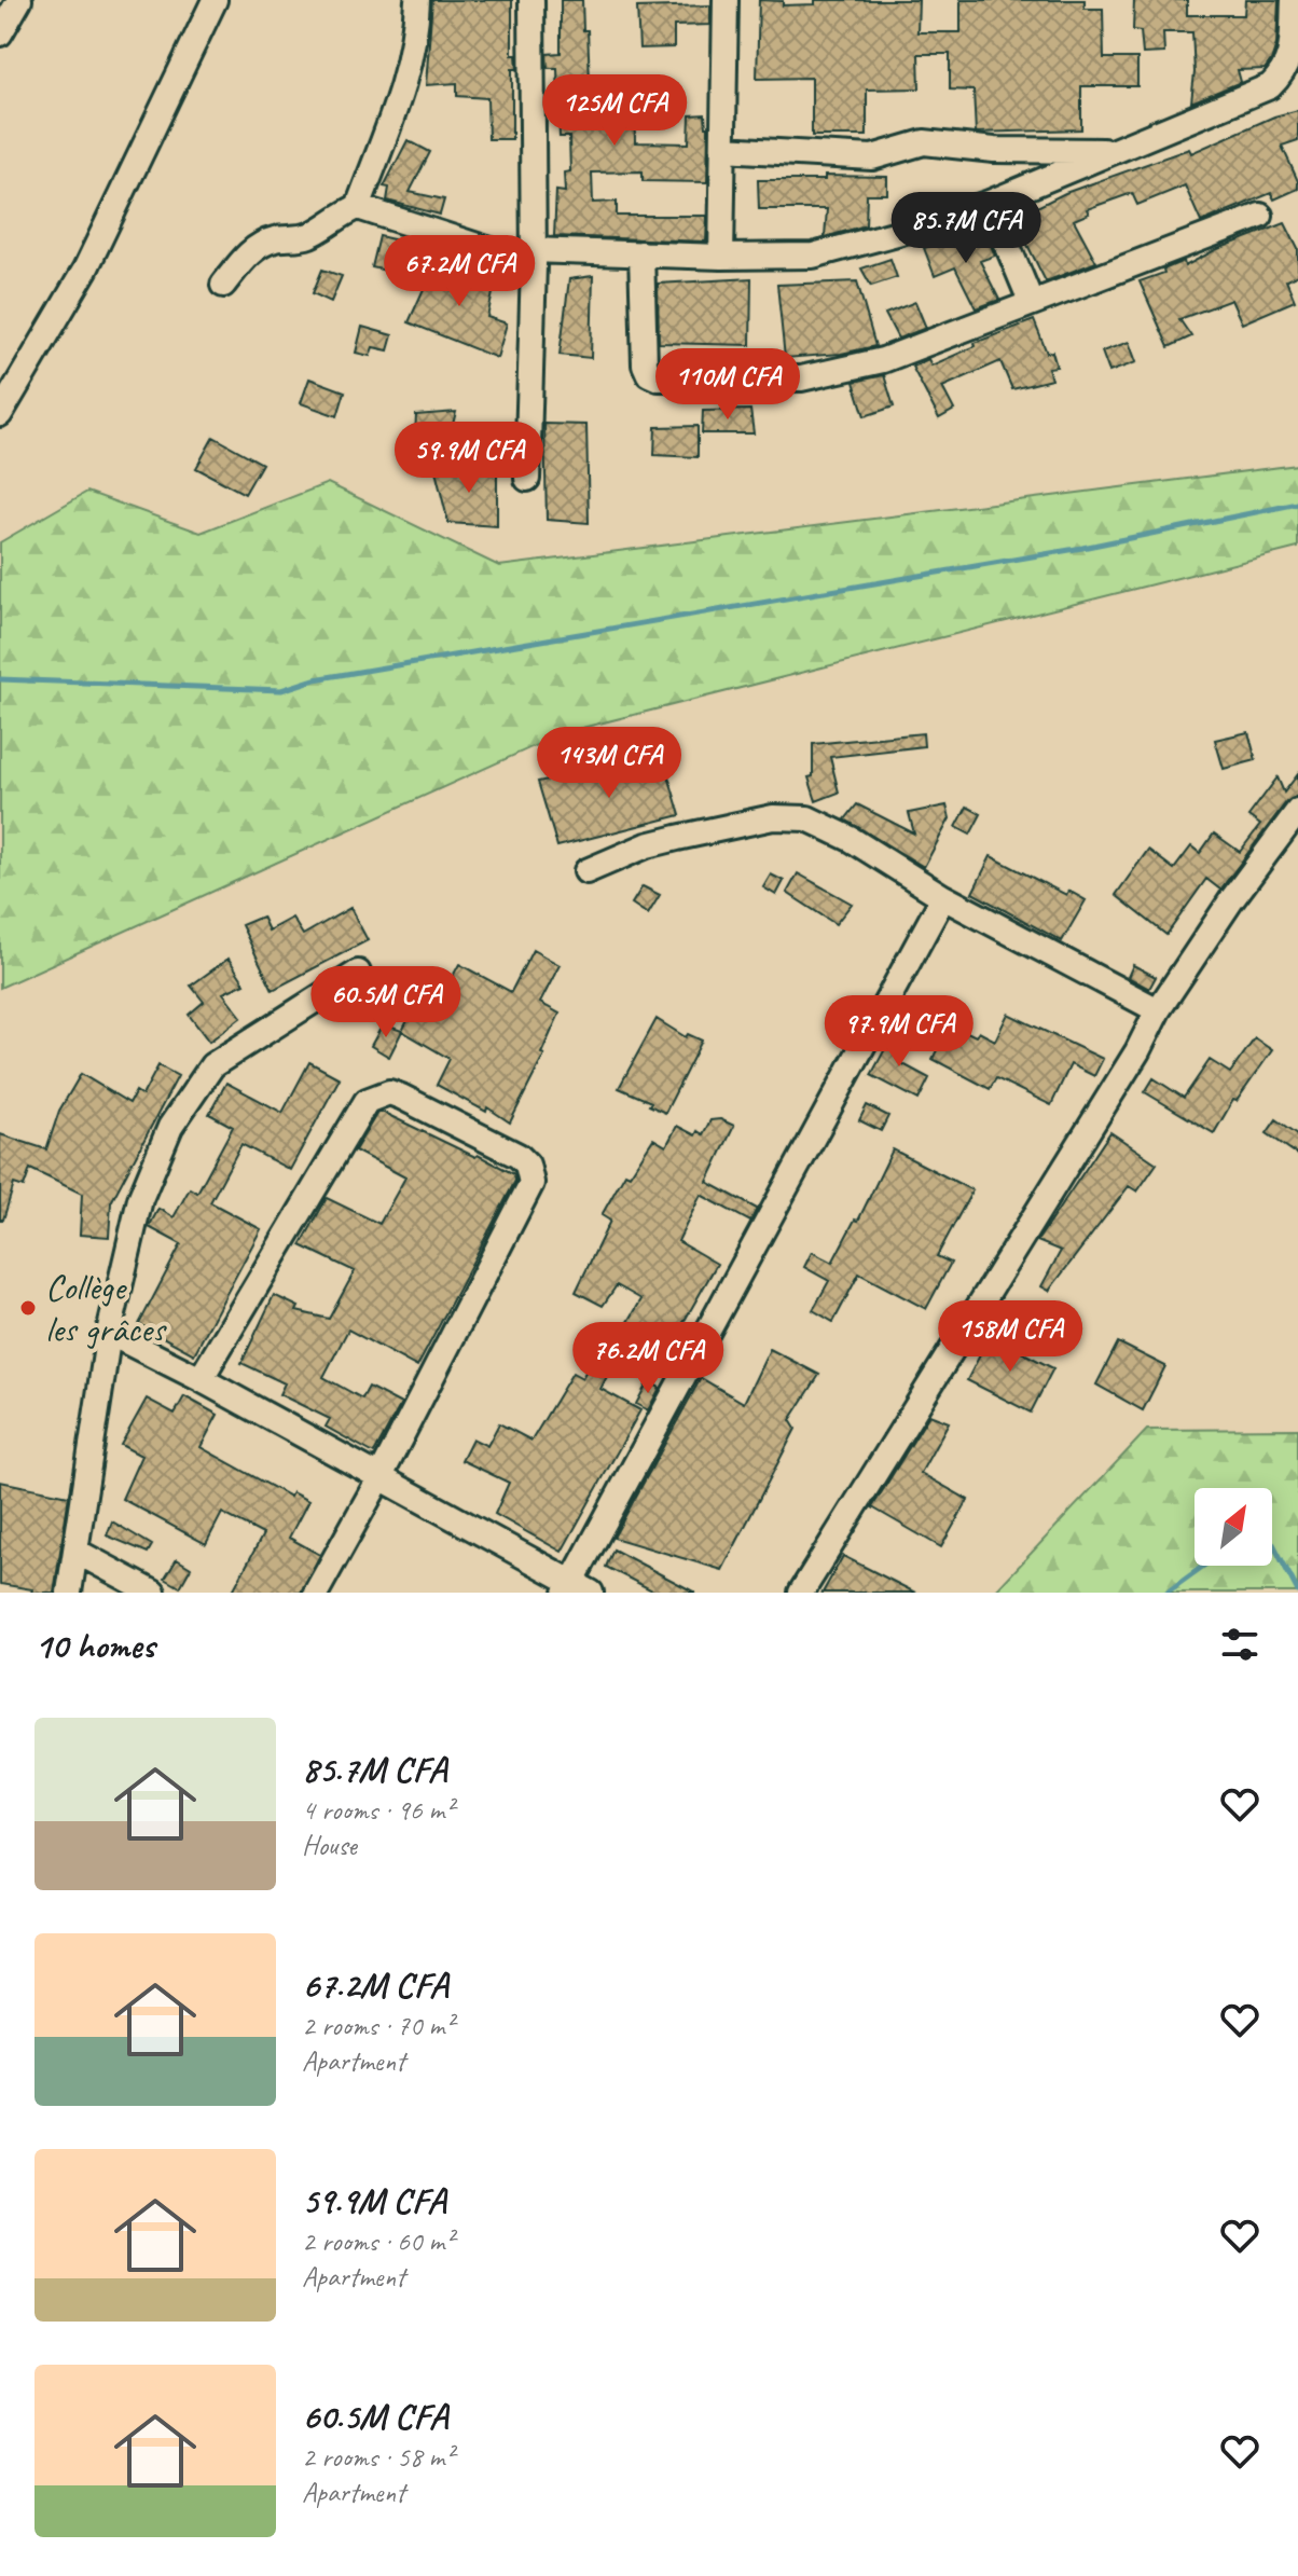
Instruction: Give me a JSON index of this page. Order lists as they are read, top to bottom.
{
  "places": ["Collège les grâces"],
  "north": "top right",
  "page": {
    "price": [
      "125M CFA",
      "85.7M CFA",
      "67.2M CFA",
      "110M CFA",
      "59.9M CFA",
      "143M CFA",
      "60.5M CFA",
      "97.9M CFA",
      "158M CFA",
      "76.2M CFA"
    ],
    "heading": "10 homes",
    "list": [
      {
        "name": "85.7M CFA",
        "note": "4 rooms · 96 m² · House"
      },
      {
        "name": "67.2M CFA",
        "note": "2 rooms · 70 m² · Apartment"
      },
      {
        "name": "59.9M CFA",
        "note": "2 rooms · 60 m² · Apartment"
      },
      {
        "name": "60.5M CFA",
        "note": "2 rooms · 58 m² · Apartment"
      }
    ]
  }
}
